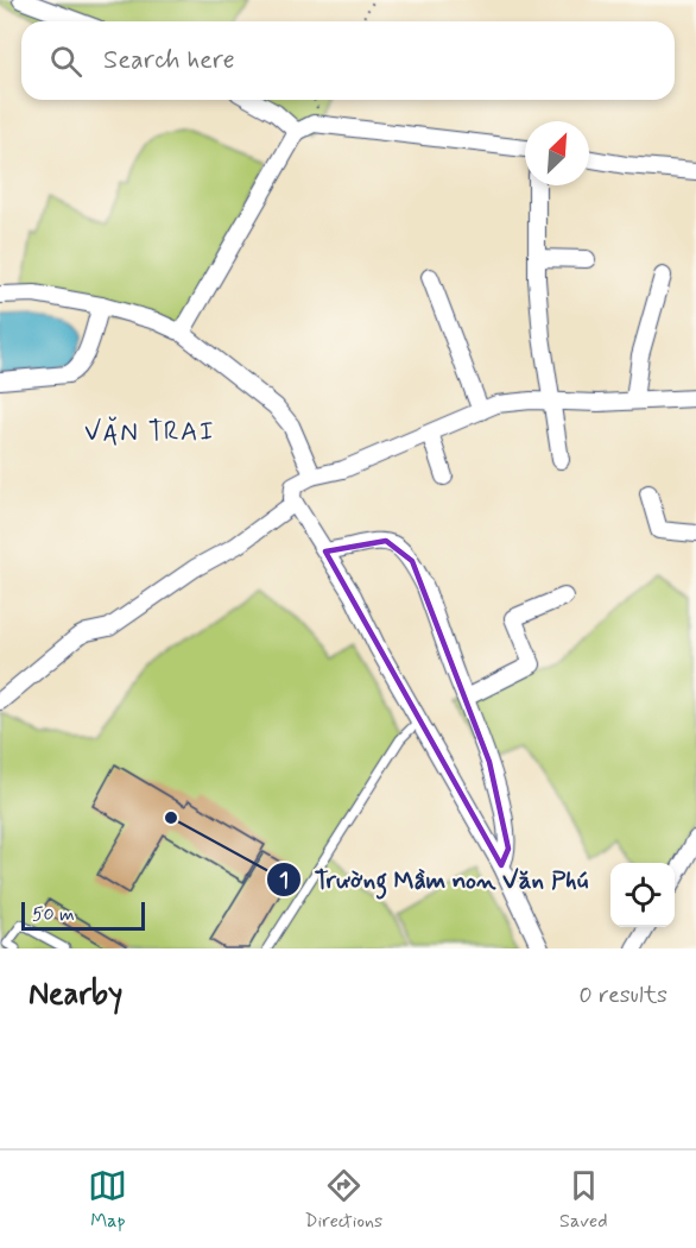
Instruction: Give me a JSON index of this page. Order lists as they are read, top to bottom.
{
  "districts": ["VĂN TRAI"],
  "places": ["Trường Mầm non Văn Phú"],
  "scale_bar": "50 m",
  "north": "top right",
  "page": {
    "search": "Search here",
    "scale": "50 m",
    "heading": ["Nearby", "0 results"],
    "nav": ["Map", "Directions", "Saved"]
  }
}
